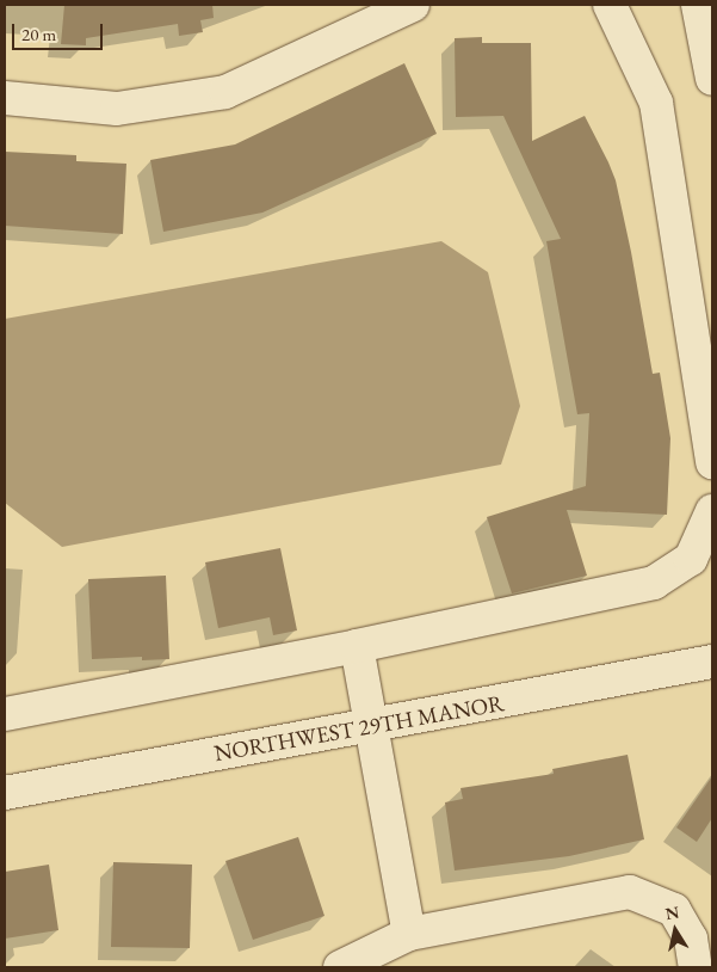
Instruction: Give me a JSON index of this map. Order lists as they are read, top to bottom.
{
  "streets": {
    "street": ["NORTHWEST 29TH MANOR"]
  },
  "scale_bar": "20 m",
  "north": "top"
}
